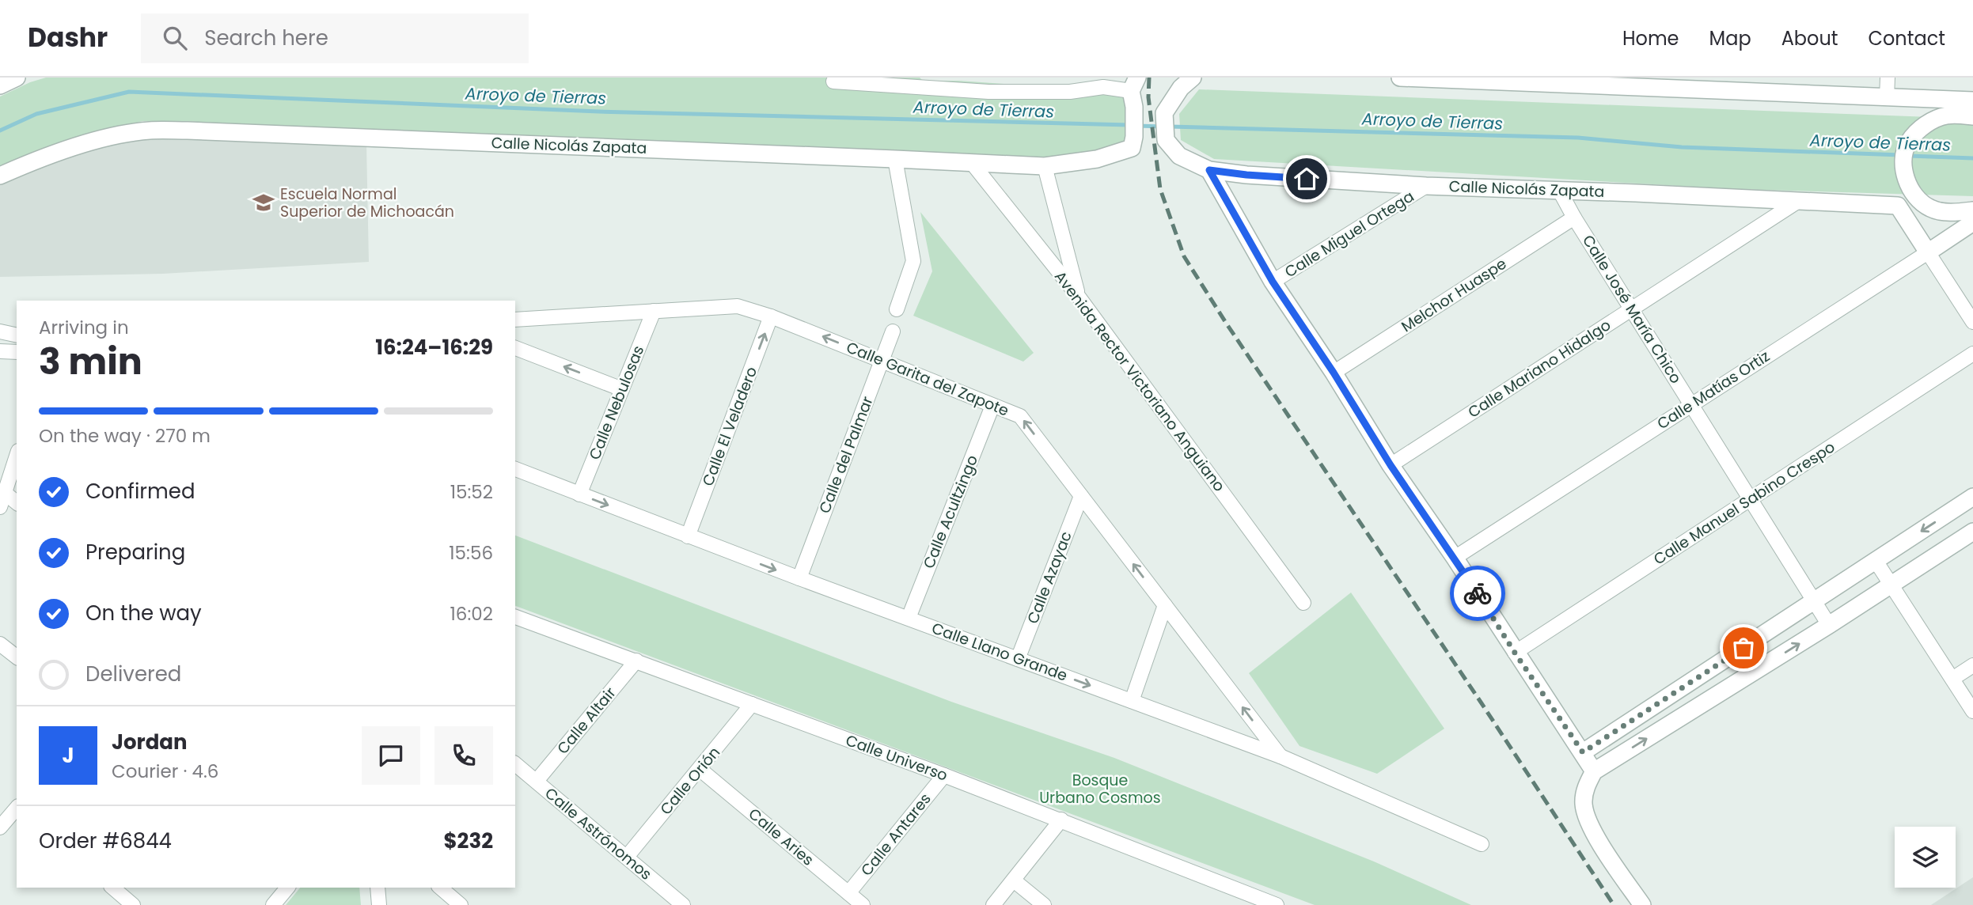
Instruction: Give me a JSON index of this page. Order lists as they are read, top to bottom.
{
  "streets": {
    "street": [
      "Calle Nicolás Zapata",
      "Calle Miguel Ortega",
      "Melchor Huaspe",
      "Calle José María Chico",
      "Calle Mariano Hidalgo",
      "Calle Garita del Zapote",
      "Avenida Rector Victoriano Anguiano",
      "Calle Matías Ortiz",
      "Calle Nebulosas",
      "Calle El Veladero",
      "Calle del Palmar",
      "Calle Manuel Sabino Crespo",
      "Calle Acultzingo",
      "Calle Azayac",
      "Calle Llano Grande",
      "Calle Altair",
      "Calle Universo",
      "Calle Orión",
      "Calle Astrónomos",
      "Calle Antares",
      "Calle Aries"
    ]
  },
  "crossings": [
    ["Calle Nicolás Zapata", "Calle Miguel Ortega"],
    ["Calle Nicolás Zapata", "Calle José María Chico"],
    ["Calle Nicolás Zapata", "Calle Mariano Hidalgo"],
    ["Calle Nicolás Zapata", "Avenida Rector Victoriano Anguiano"],
    ["Calle Nicolás Zapata", "Calle Matías Ortiz"],
    ["Melchor Huaspe", "Calle José María Chico"],
    ["Calle José María Chico", "Calle Mariano Hidalgo"],
    ["Calle José María Chico", "Calle Matías Ortiz"],
    ["Calle José María Chico", "Calle Manuel Sabino Crespo"],
    ["Calle Garita del Zapote", "Calle Nebulosas"],
    ["Calle Garita del Zapote", "Calle El Veladero"],
    ["Calle Garita del Zapote", "Calle del Palmar"],
    ["Calle Garita del Zapote", "Calle Acultzingo"],
    ["Calle Garita del Zapote", "Calle Azayac"],
    ["Calle Garita del Zapote", "Calle Llano Grande"],
    ["Calle Nebulosas", "Calle Llano Grande"],
    ["Calle El Veladero", "Calle Llano Grande"],
    ["Calle del Palmar", "Calle Llano Grande"],
    ["Calle Acultzingo", "Calle Llano Grande"],
    ["Calle Azayac", "Calle Llano Grande"],
    ["Calle Altair", "Calle Universo"],
    ["Calle Altair", "Calle Astrónomos"],
    ["Calle Universo", "Calle Orión"],
    ["Calle Universo", "Calle Antares"],
    ["Calle Orión", "Calle Astrónomos"],
    ["Calle Orión", "Calle Aries"],
    ["Calle Antares", "Calle Aries"]
  ],
  "one_way": ["Calle Garita del Zapote", "Calle El Veladero"],
  "water": ["Arroyo de Tierras"],
  "parks": ["Bosque Urbano Cosmos"],
  "places": {
    "school or university": ["Escuela Normal Superior de Michoacán"]
  },
  "page": {
    "header": "Dashr",
    "search": "Search here",
    "nav": [
      "Home",
      "Map",
      "About",
      "Contact"
    ],
    "heading": ["3 min", "Arriving in", "16:24–16:29"],
    "panel": [
      "Jordan",
      "Courier · 4.6",
      "Order #6844",
      "$232"
    ],
    "bar": "On the way · 270 m",
    "list": [
      ["Confirmed", "15:52"],
      ["Preparing", "15:56"],
      ["On the way", "16:02"],
      "Delivered"
    ],
    "round": "J"
  }
}
